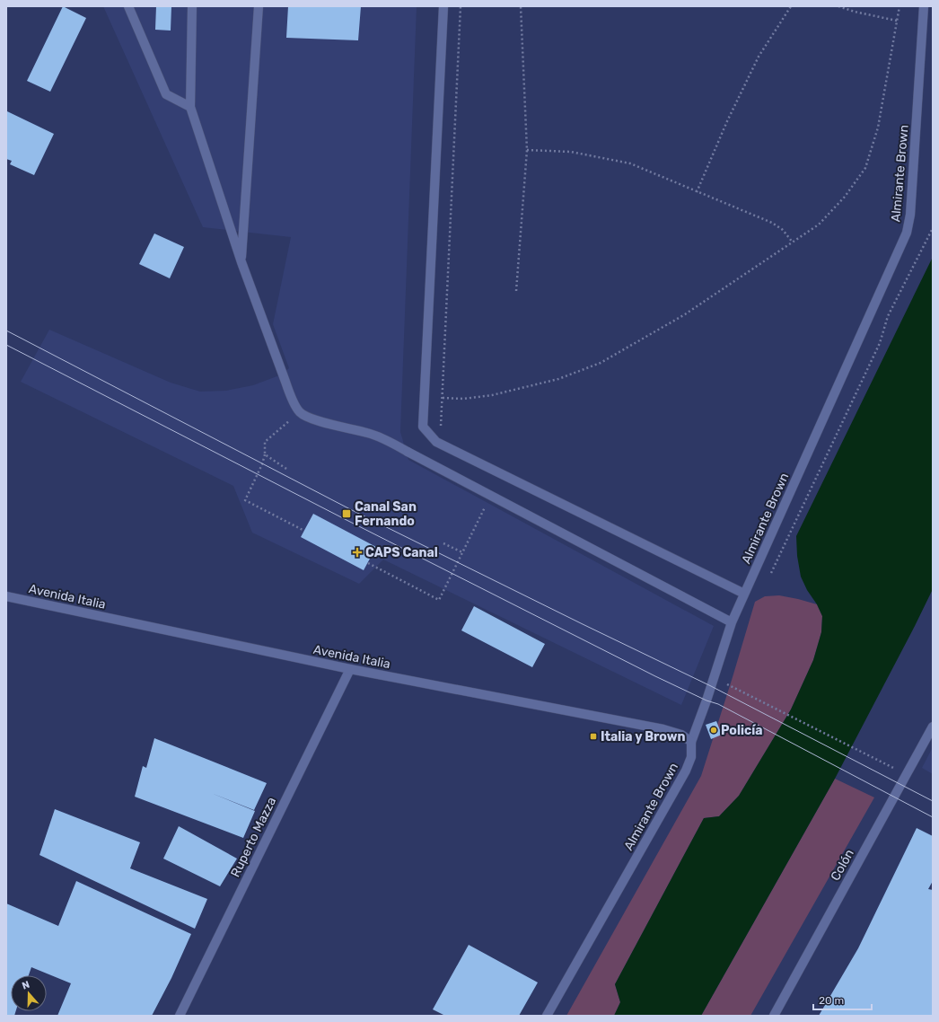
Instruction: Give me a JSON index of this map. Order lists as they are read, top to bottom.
{
  "streets": {
    "street": [
      "Almirante Brown",
      "Avenida Italia",
      "Ruperto Mazza",
      "Colón"
    ]
  },
  "crossings": [
    ["Almirante Brown", "Avenida Italia"],
    ["Avenida Italia", "Ruperto Mazza"]
  ],
  "places": {
    "transit": ["Canal San Fernando", "Italia y Brown"],
    "health": ["CAPS Canal"],
    "other": ["Policía"]
  },
  "scale_bar": "20 m",
  "north": "top"
}
